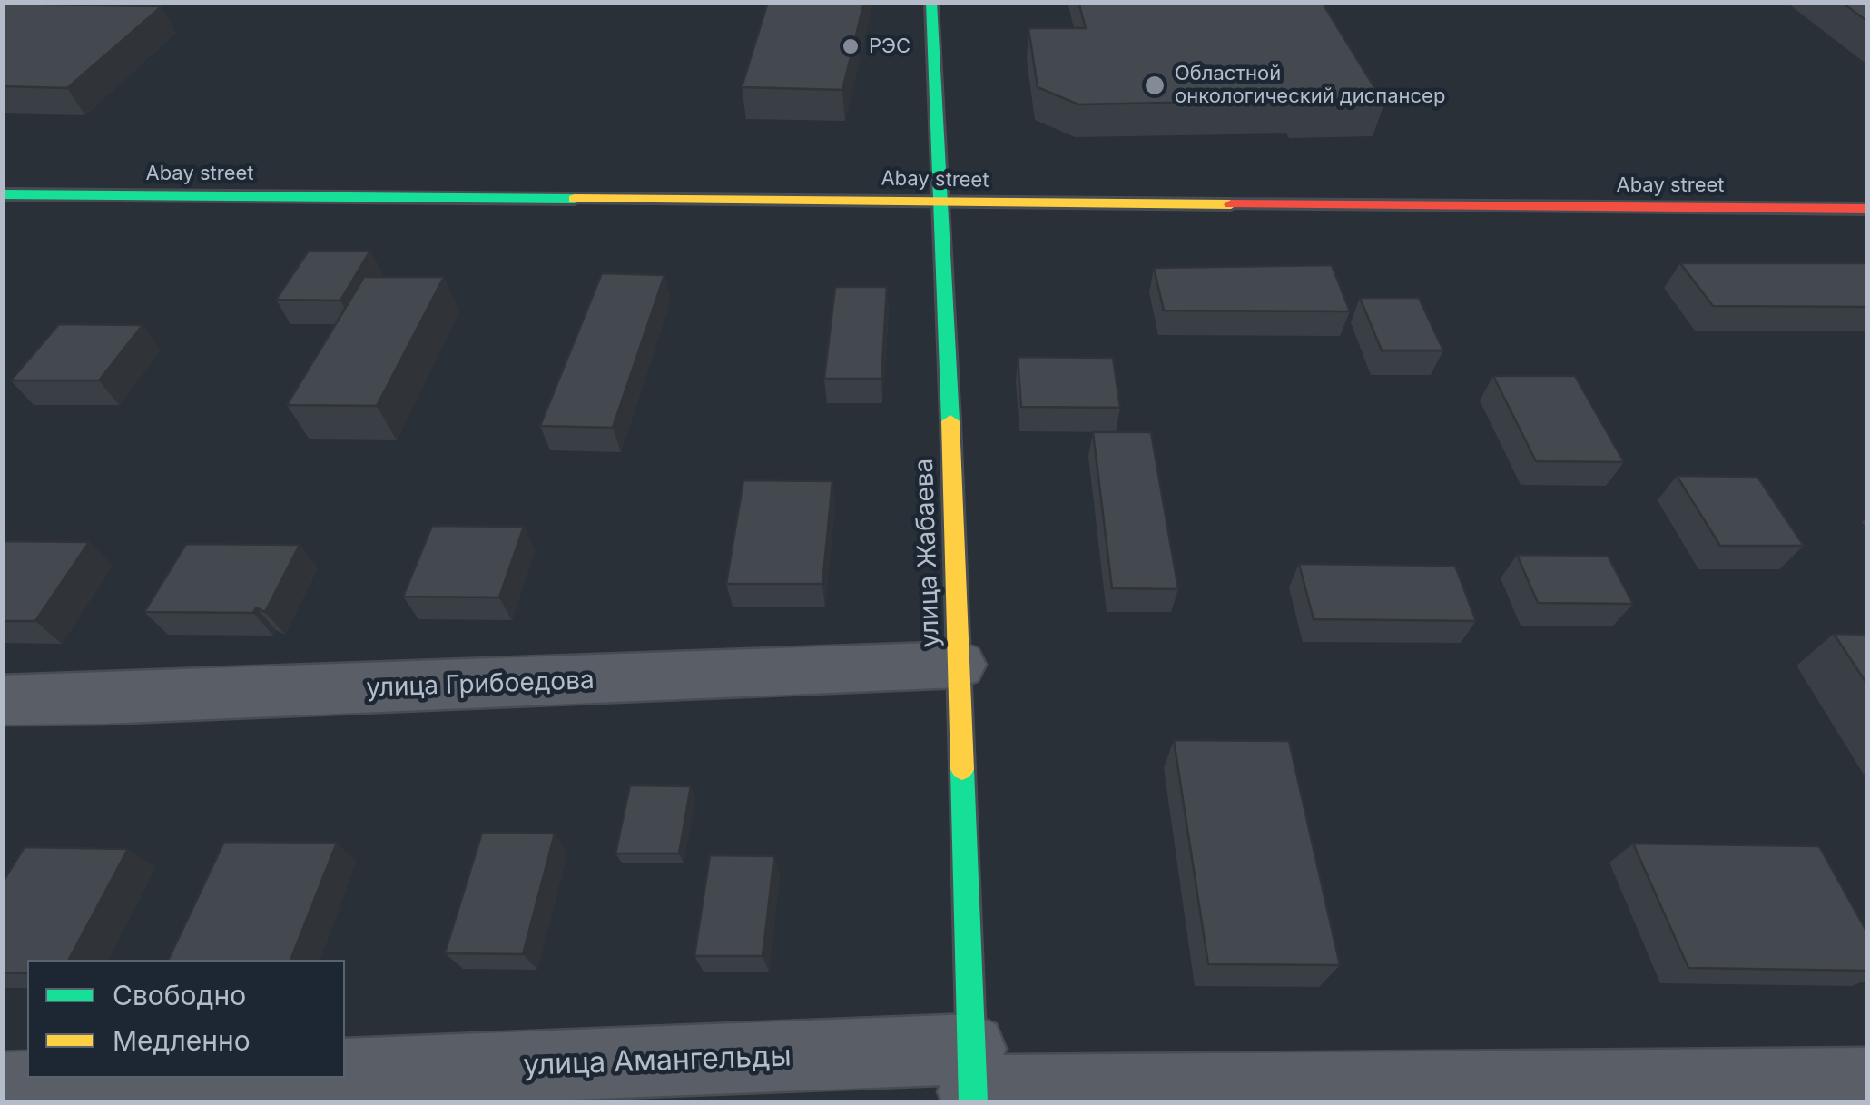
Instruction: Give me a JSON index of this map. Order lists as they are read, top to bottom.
{
  "streets": {
    "street": [
      "Abay street",
      "улица Жабаева",
      "улица Грибоедова",
      "улица Амангельды"
    ]
  },
  "crossings": [
    ["Abay street", "улица Жабаева"],
    ["улица Жабаева", "улица Грибоедова"],
    ["улица Жабаева", "улица Амангельды"]
  ],
  "places": ["РЭС", "Областной онкологический диспансер"],
  "legend": ["Свободно", "Медленно"]
}
